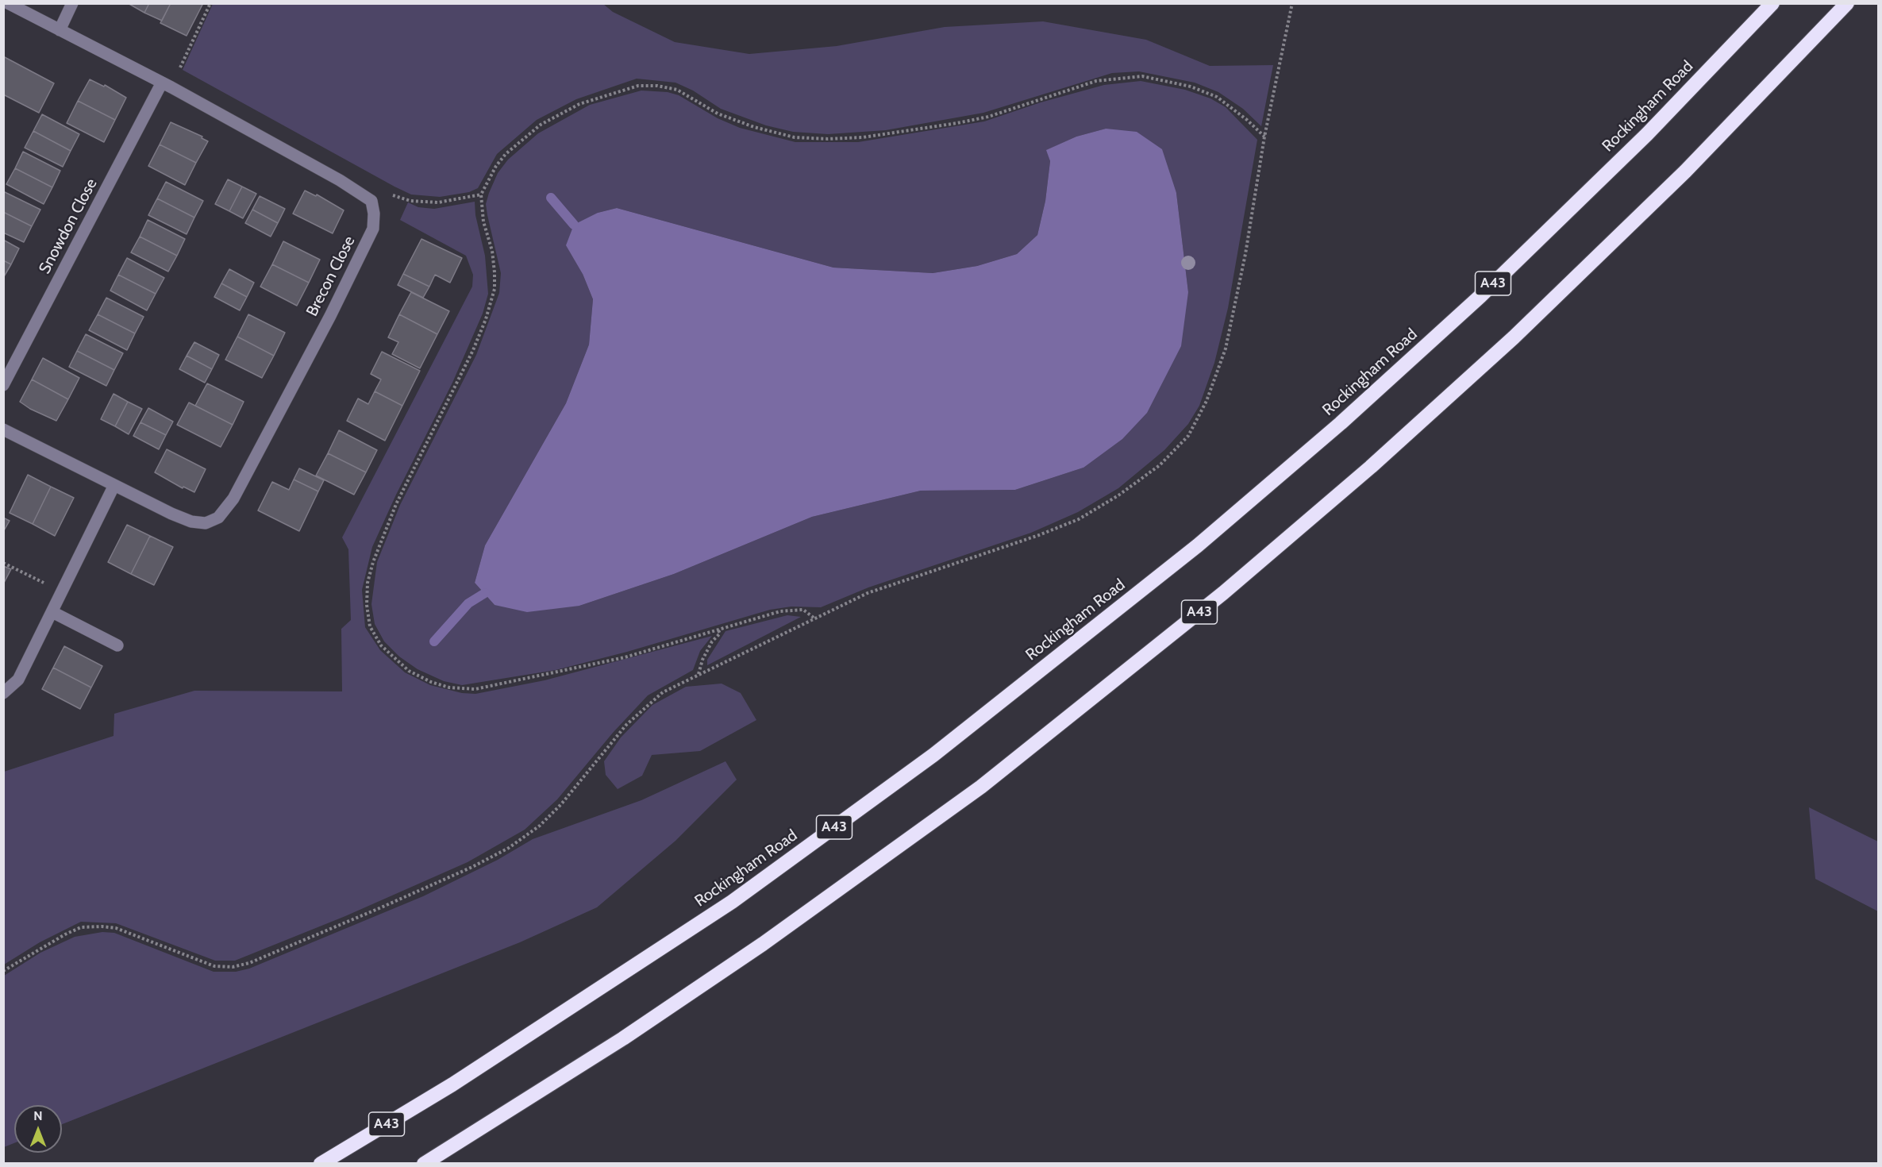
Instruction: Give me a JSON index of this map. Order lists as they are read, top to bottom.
{
  "streets": {
    "highway": ["Rockingham Road", "A43"],
    "street": ["Snowdon Close", "Brecon Close"]
  },
  "north": "top"
}
